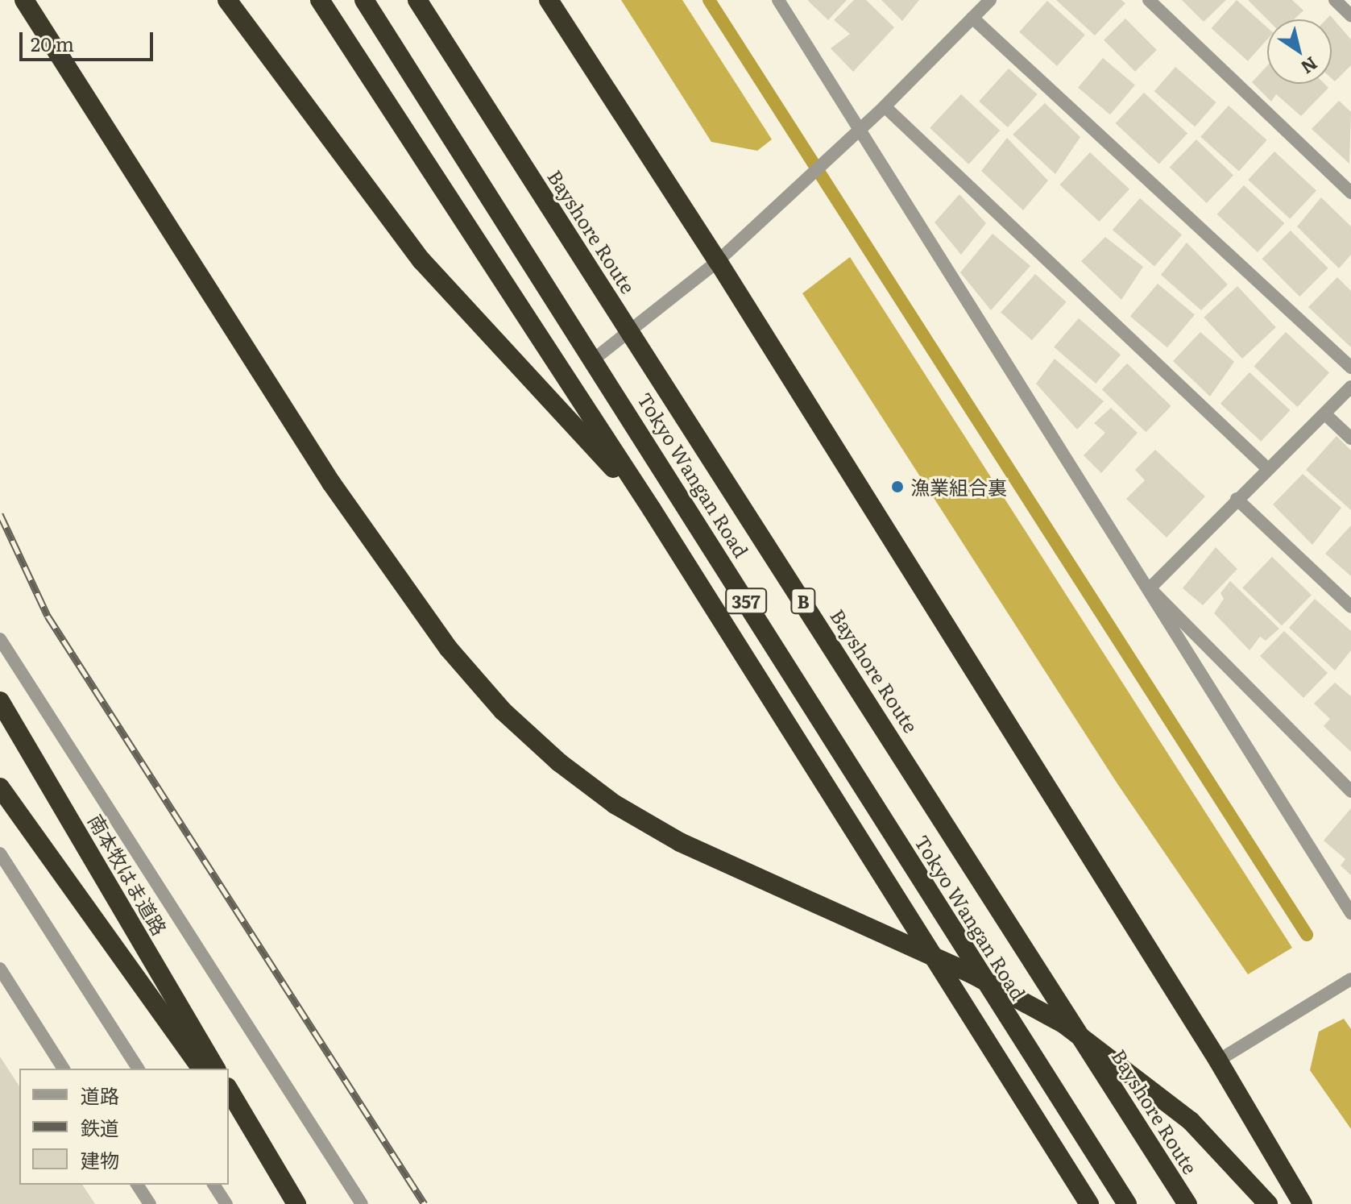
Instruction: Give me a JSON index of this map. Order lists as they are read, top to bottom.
{
  "streets": {
    "highway": [
      "Bayshore Route",
      "Tokyo Wangan Road",
      "357",
      "B",
      "南本牧はま道路"
    ]
  },
  "places": ["漁業組合裏"],
  "legend": ["道路", "鉄道", "建物"],
  "scale_bar": "20 m",
  "north": "bottom right"
}
